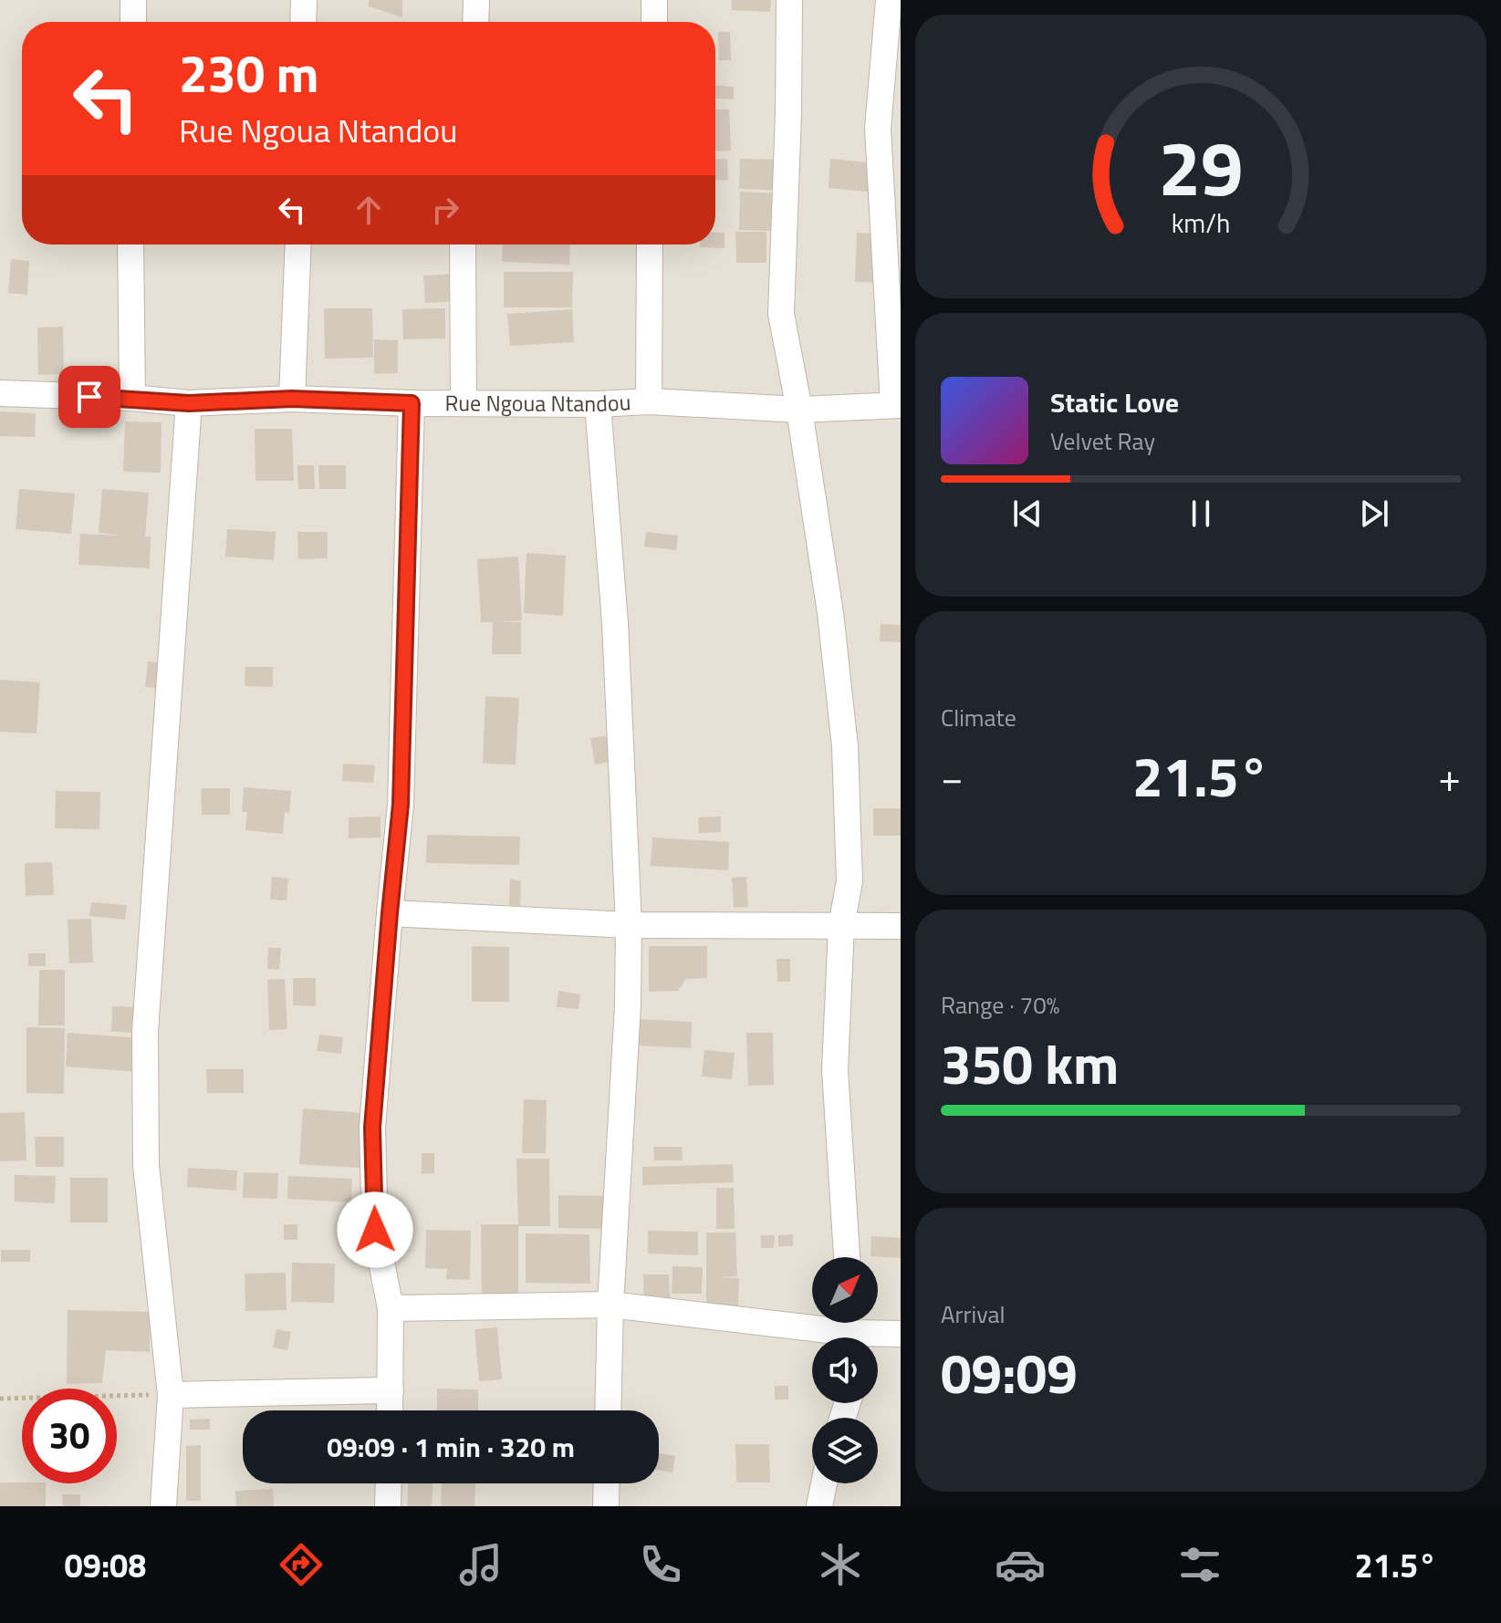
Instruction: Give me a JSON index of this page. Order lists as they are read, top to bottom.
{
  "streets": {
    "street": ["Rue Ngoua Ntandou"]
  },
  "north": "top right",
  "page": {
    "turn": ["230 m", "Rue Ngoua Ntandou"],
    "song": ["Static Love", "Velvet Ray"],
    "tile": [
      "Climate",
      ["Range · 70%", "350 km"],
      ["Arrival", "09:09"]
    ],
    "heat": ["−", "21.5°", "+"],
    "limit": "30",
    "trip": "09:09 · 1 min · 320 m",
    "tabs": ["09:08", "21.5°"],
    "gauge": ["29", "km/h"]
  }
}
